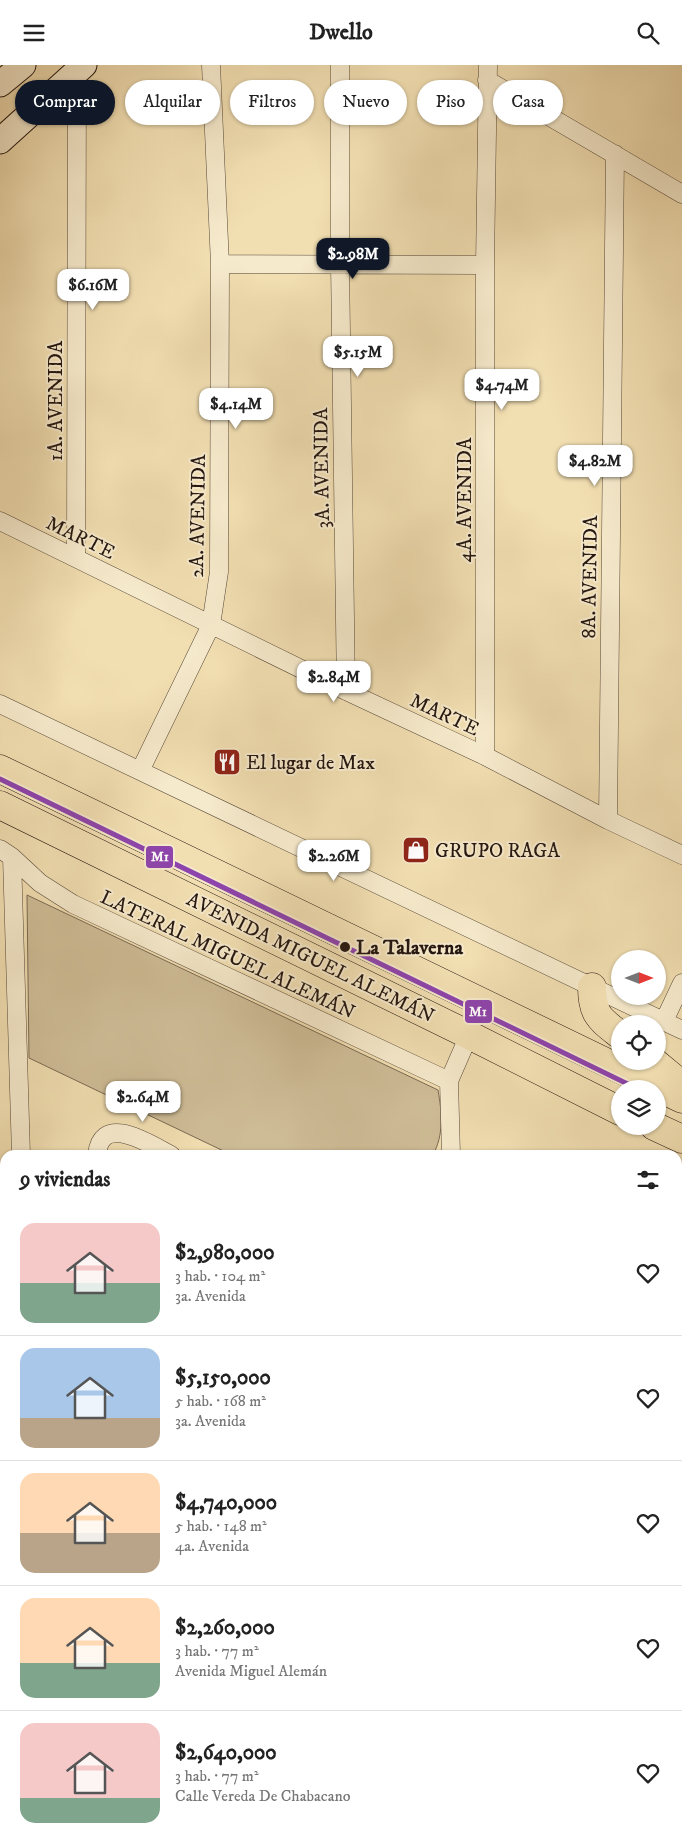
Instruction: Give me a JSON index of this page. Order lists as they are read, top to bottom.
{
  "streets": {
    "highway": ["AVENIDA MIGUEL ALEMÁN"],
    "street": [
      "1A. AVENIDA",
      "3A. AVENIDA",
      "4A. AVENIDA",
      "2A. AVENIDA",
      "MARTE",
      "8A. AVENIDA",
      "LATERAL MIGUEL ALEMÁN"
    ]
  },
  "crossings": [
    ["1A. AVENIDA", "MARTE"],
    ["3A. AVENIDA", "MARTE"],
    ["4A. AVENIDA", "MARTE"],
    ["2A. AVENIDA", "MARTE"],
    ["MARTE", "8A. AVENIDA"]
  ],
  "places": {
    "restaurant": ["El lugar de Max"],
    "shop": ["GRUPO RAGA"],
    "other": ["La Talaverna"]
  },
  "lines": ["transit line M1"],
  "north": "right",
  "page": {
    "header": "Dwello",
    "chip": [
      "Comprar",
      "Alquilar",
      "Filtros",
      "Nuevo",
      "Piso",
      "Casa"
    ],
    "price": [
      "$2.98M",
      "$6.16M",
      "$5.15M",
      "$4.74M",
      "$4.14M",
      "$4.82M",
      "$2.84M",
      "$2.26M",
      "$2.64M"
    ],
    "heading": "9 viviendas",
    "list": [
      {
        "name": "$2,980,000",
        "note": "3 hab. · 104 m² · 3a. Avenida"
      },
      {
        "name": "$5,150,000",
        "note": "5 hab. · 168 m² · 3a. Avenida"
      },
      {
        "name": "$4,740,000",
        "note": "5 hab. · 148 m² · 4a. Avenida"
      },
      {
        "name": "$2,260,000",
        "note": "3 hab. · 77 m² · Avenida Miguel Alemán"
      },
      {
        "name": "$2,640,000",
        "note": "3 hab. · 77 m² · Calle Vereda De Chabacano"
      }
    ]
  }
}
